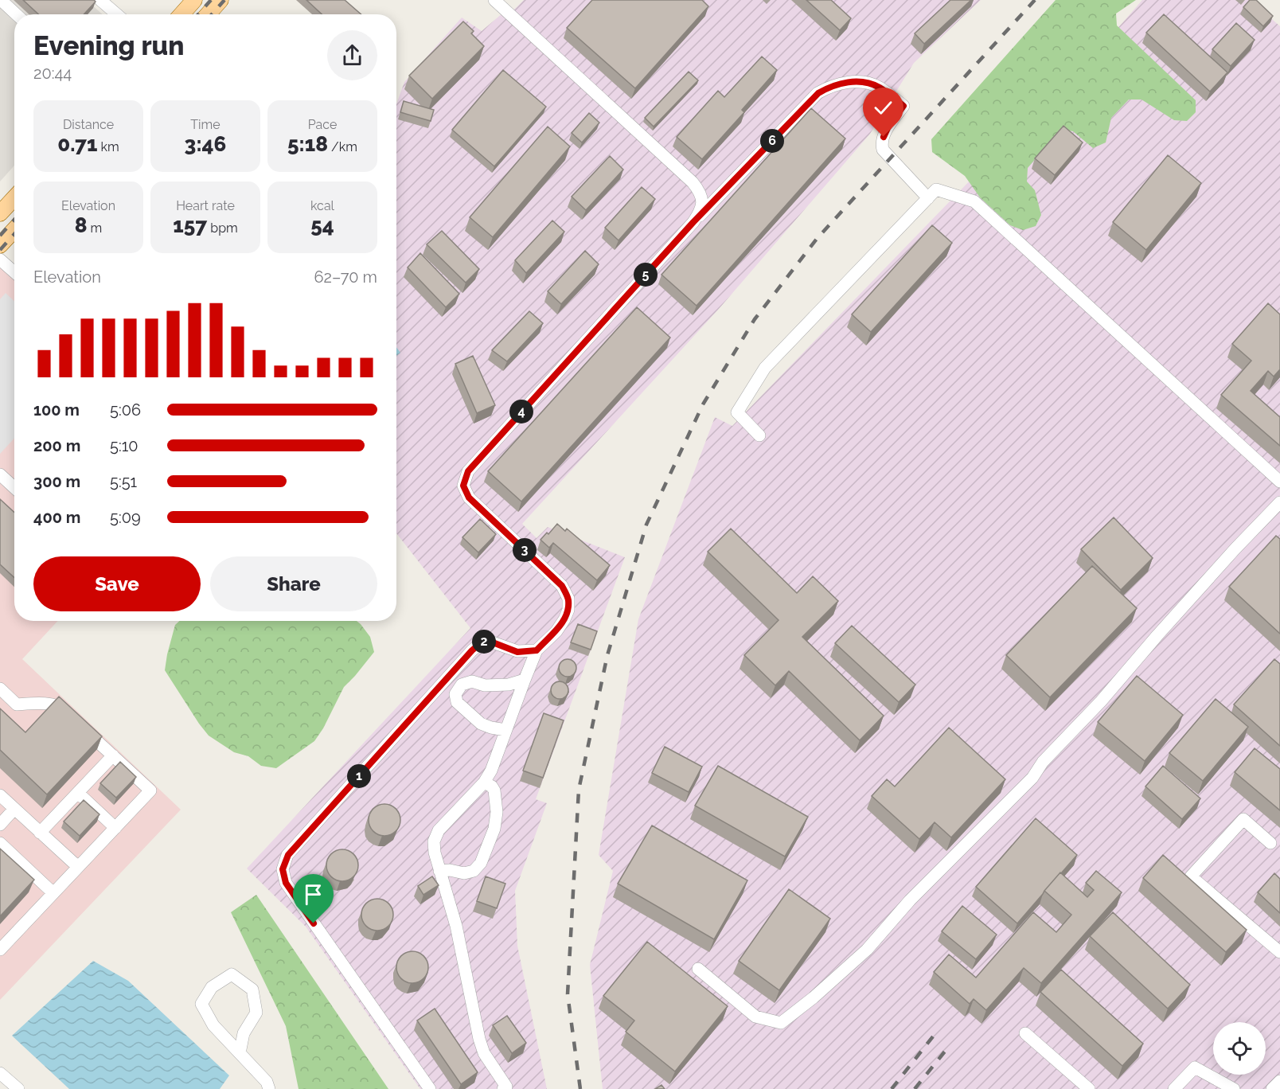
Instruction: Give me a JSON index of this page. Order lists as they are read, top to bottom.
{
  "page": {
    "heading": ["Evening run", "20:44"],
    "stats": [
      ["Distance", "0.71 km"],
      ["Time", "3:46"],
      ["Pace", "5:18 /km"],
      ["Elevation", "8 m"],
      ["Heart rate", "157 bpm"],
      ["kcal", "54"]
    ],
    "pins": [
      "6",
      "5",
      "4",
      "3",
      "2",
      "1"
    ],
    "chart": ["Elevation", "62–70 m"],
    "list": [
      {
        "name": "100 m",
        "note": "5:06"
      },
      {
        "name": "200 m",
        "note": "5:10"
      },
      {
        "name": "300 m",
        "note": "5:51"
      },
      {
        "name": "400 m",
        "note": "5:09"
      }
    ],
    "buttons": ["Save", "Share"]
  }
}
